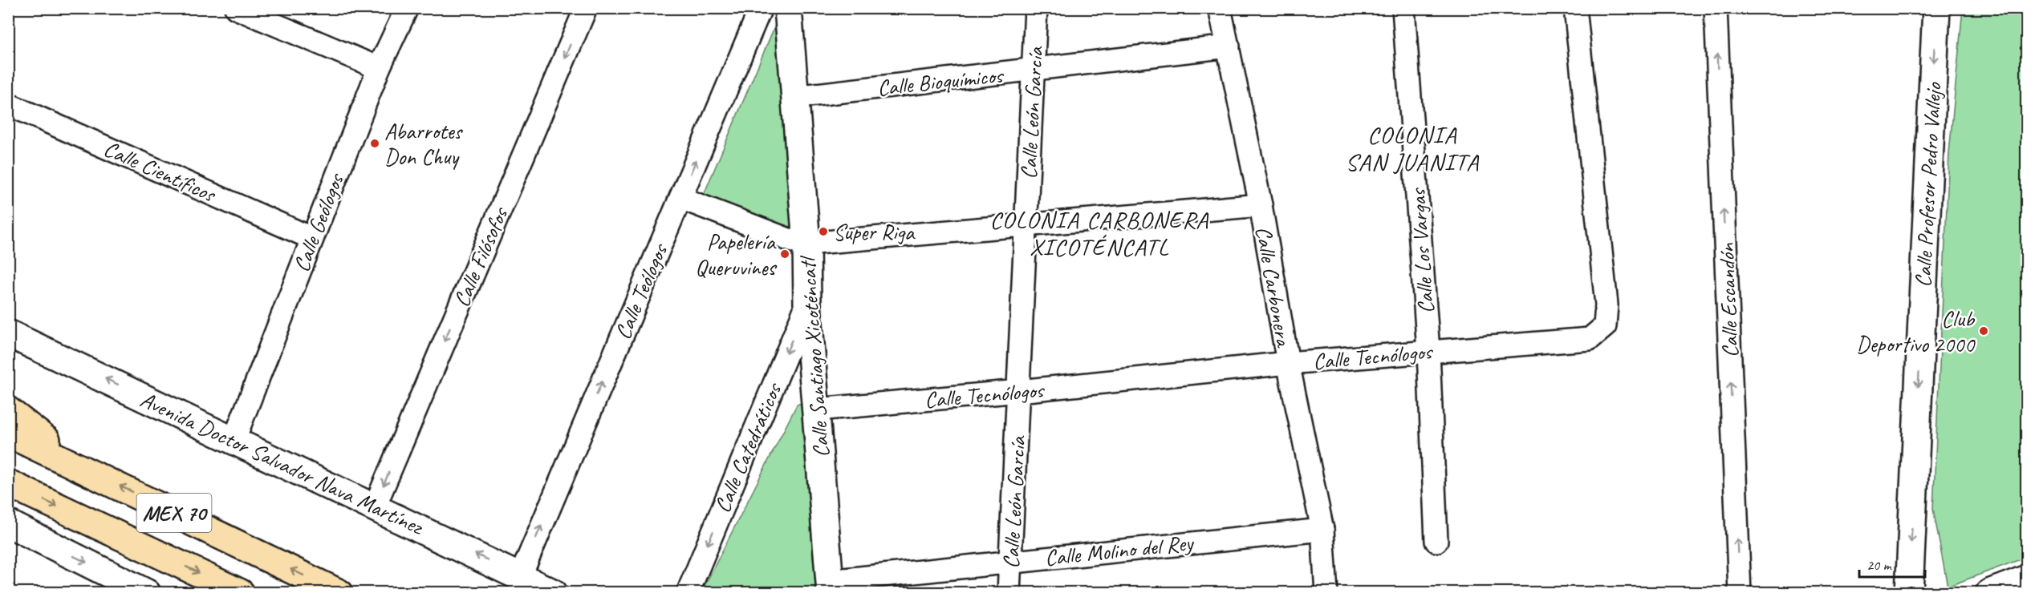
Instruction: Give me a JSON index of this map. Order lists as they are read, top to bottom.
{
  "streets": {
    "highway": ["MEX 70"],
    "street": [
      "Calle Bioquímicos",
      "Calle León García",
      "Calle Científicos",
      "Calle Profesor Pedro Vallejo",
      "Calle Geólogos",
      "Calle Los Vargas",
      "Calle Filósofos",
      "Calle Carbonera",
      "Calle Teólogos",
      "Calle Escandón",
      "Calle Tecnólogos",
      "Calle Santiago Xicoténcatl",
      "Calle Catedráticos",
      "Avenida Doctor Salvador Nava Martínez",
      "Calle Molino del Rey"
    ]
  },
  "crossings": [
    ["Calle Bioquímicos", "Calle León García"],
    ["Calle Bioquímicos", "Calle Carbonera"],
    ["Calle Bioquímicos", "Calle Santiago Xicoténcatl"],
    ["Calle León García", "Calle Tecnólogos"],
    ["Calle León García", "Calle Molino del Rey"],
    ["Calle Científicos", "Calle Geólogos"],
    ["Calle Geólogos", "Avenida Doctor Salvador Nava Martínez"],
    ["Calle Los Vargas", "Calle Tecnólogos"],
    ["Calle Filósofos", "Avenida Doctor Salvador Nava Martínez"],
    ["Calle Carbonera", "Calle Tecnólogos"],
    ["Calle Carbonera", "Calle Molino del Rey"],
    ["Calle Teólogos", "Avenida Doctor Salvador Nava Martínez"],
    ["Calle Tecnólogos", "Calle Santiago Xicoténcatl"],
    ["Calle Santiago Xicoténcatl", "Calle Catedráticos"],
    ["Calle Santiago Xicoténcatl", "Calle Molino del Rey"]
  ],
  "one_way": [
    "Calle Profesor Pedro Vallejo",
    "Calle Filósofos",
    "Calle Teólogos",
    "Calle Escandón",
    "Calle Catedráticos"
  ],
  "districts": ["COLONIA SAN JUANITA", "COLONIA CARBONERA XICOTÉNCATL"],
  "places": [
    "Abarrotes Don Chuy",
    "Super Riga",
    "Papelería Queruvines",
    "Club Deportivo 2000"
  ],
  "scale_bar": "20 m"
}
